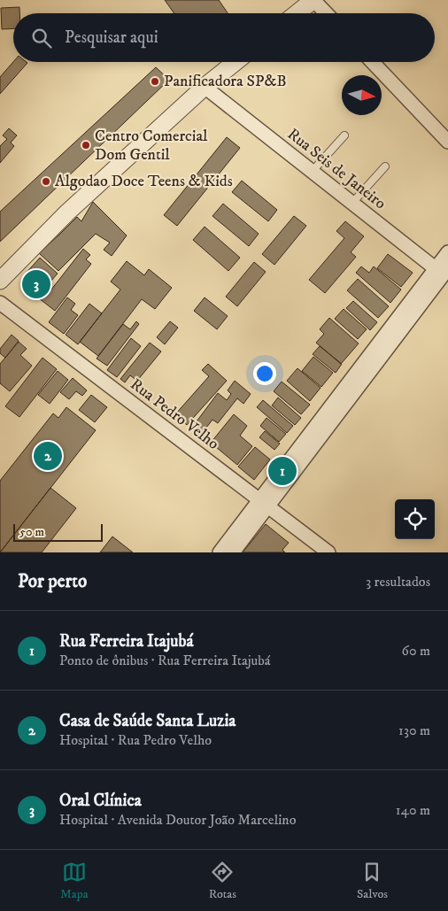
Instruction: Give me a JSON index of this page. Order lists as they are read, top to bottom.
{
  "streets": {
    "street": ["Rua Seis de Janeiro", "Rua Pedro Velho"]
  },
  "places": ["Panificadora SP&B", "Centro Comercial Dom Gentil", "Algodao Doce Teens & Kids"],
  "scale_bar": "50 m",
  "north": "right",
  "page": {
    "search": "Pesquisar aqui",
    "pins": ["3", "2", "1"],
    "scale": "50 m",
    "heading": ["Por perto", "3 resultados"],
    "list": [
      {
        "mark": "1",
        "name": "Rua Ferreira Itajubá",
        "note": "Ponto de ônibus · Rua Ferreira Itajubá",
        "value": "60 m"
      },
      {
        "mark": "2",
        "name": "Casa de Saúde Santa Luzia",
        "note": "Hospital · Rua Pedro Velho",
        "value": "130 m"
      },
      {
        "mark": "3",
        "name": "Oral Clínica",
        "note": "Hospital · Avenida Doutor João Marcelino",
        "value": "140 m"
      }
    ],
    "nav": ["Mapa", "Rotas", "Salvos"]
  }
}
